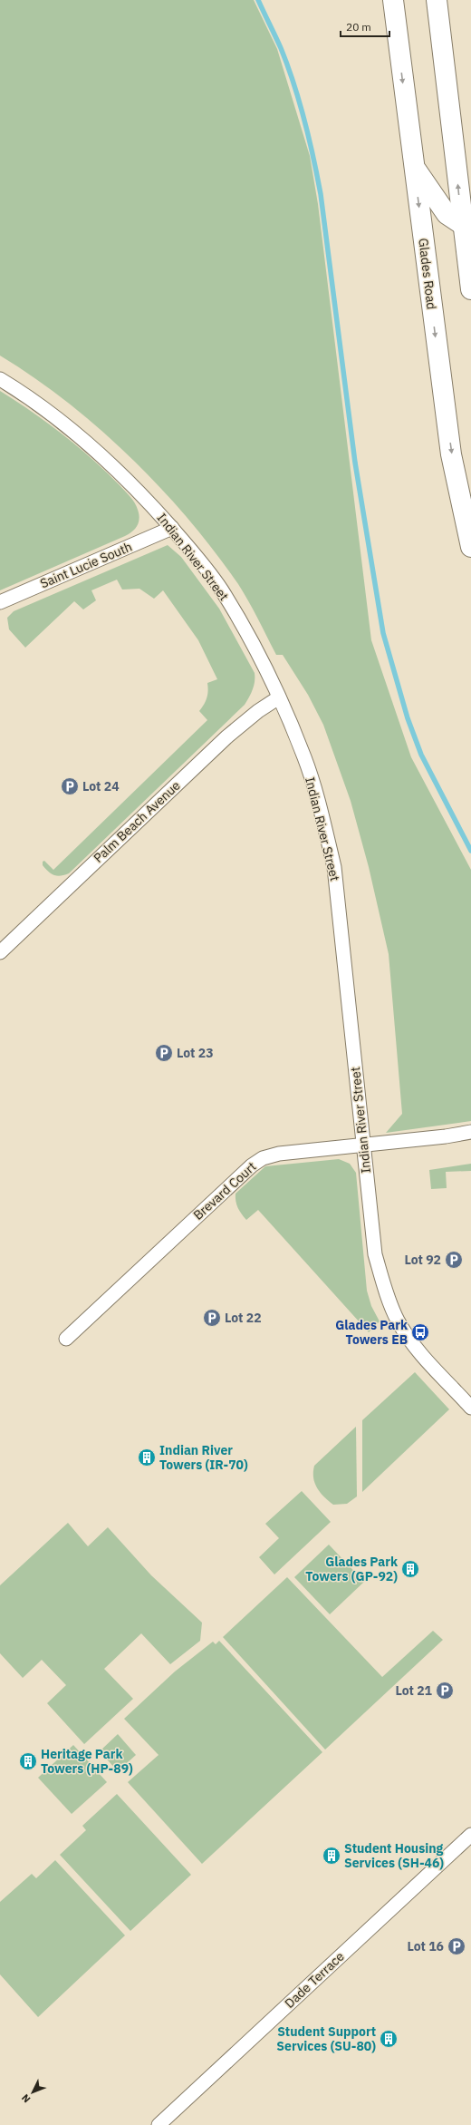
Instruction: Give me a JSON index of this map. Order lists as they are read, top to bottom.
{
  "streets": {
    "main road": ["Glades Road"],
    "street": [
      "Indian River Street",
      "Saint Lucie South",
      "Palm Beach Avenue",
      "Brevard Court",
      "Dade Terrace"
    ]
  },
  "crossings": [
    ["Indian River Street", "Saint Lucie South"],
    ["Indian River Street", "Palm Beach Avenue"],
    ["Indian River Street", "Brevard Court"]
  ],
  "places": {
    "parking": [
      "Lot 24",
      "Lot 23",
      "Lot 92",
      "Lot 22",
      "Lot 21",
      "Lot 16"
    ],
    "bus stop": ["Glades Park Towers EB"],
    "building": [
      "Indian River Towers (IR-70)",
      "Glades Park Towers (GP-92)",
      "Heritage Park Towers (HP-89)",
      "Student Housing Services (SH-46)",
      "Student Support Services (SU-80)"
    ]
  },
  "scale_bar": "20 m",
  "north": "bottom left"
}
